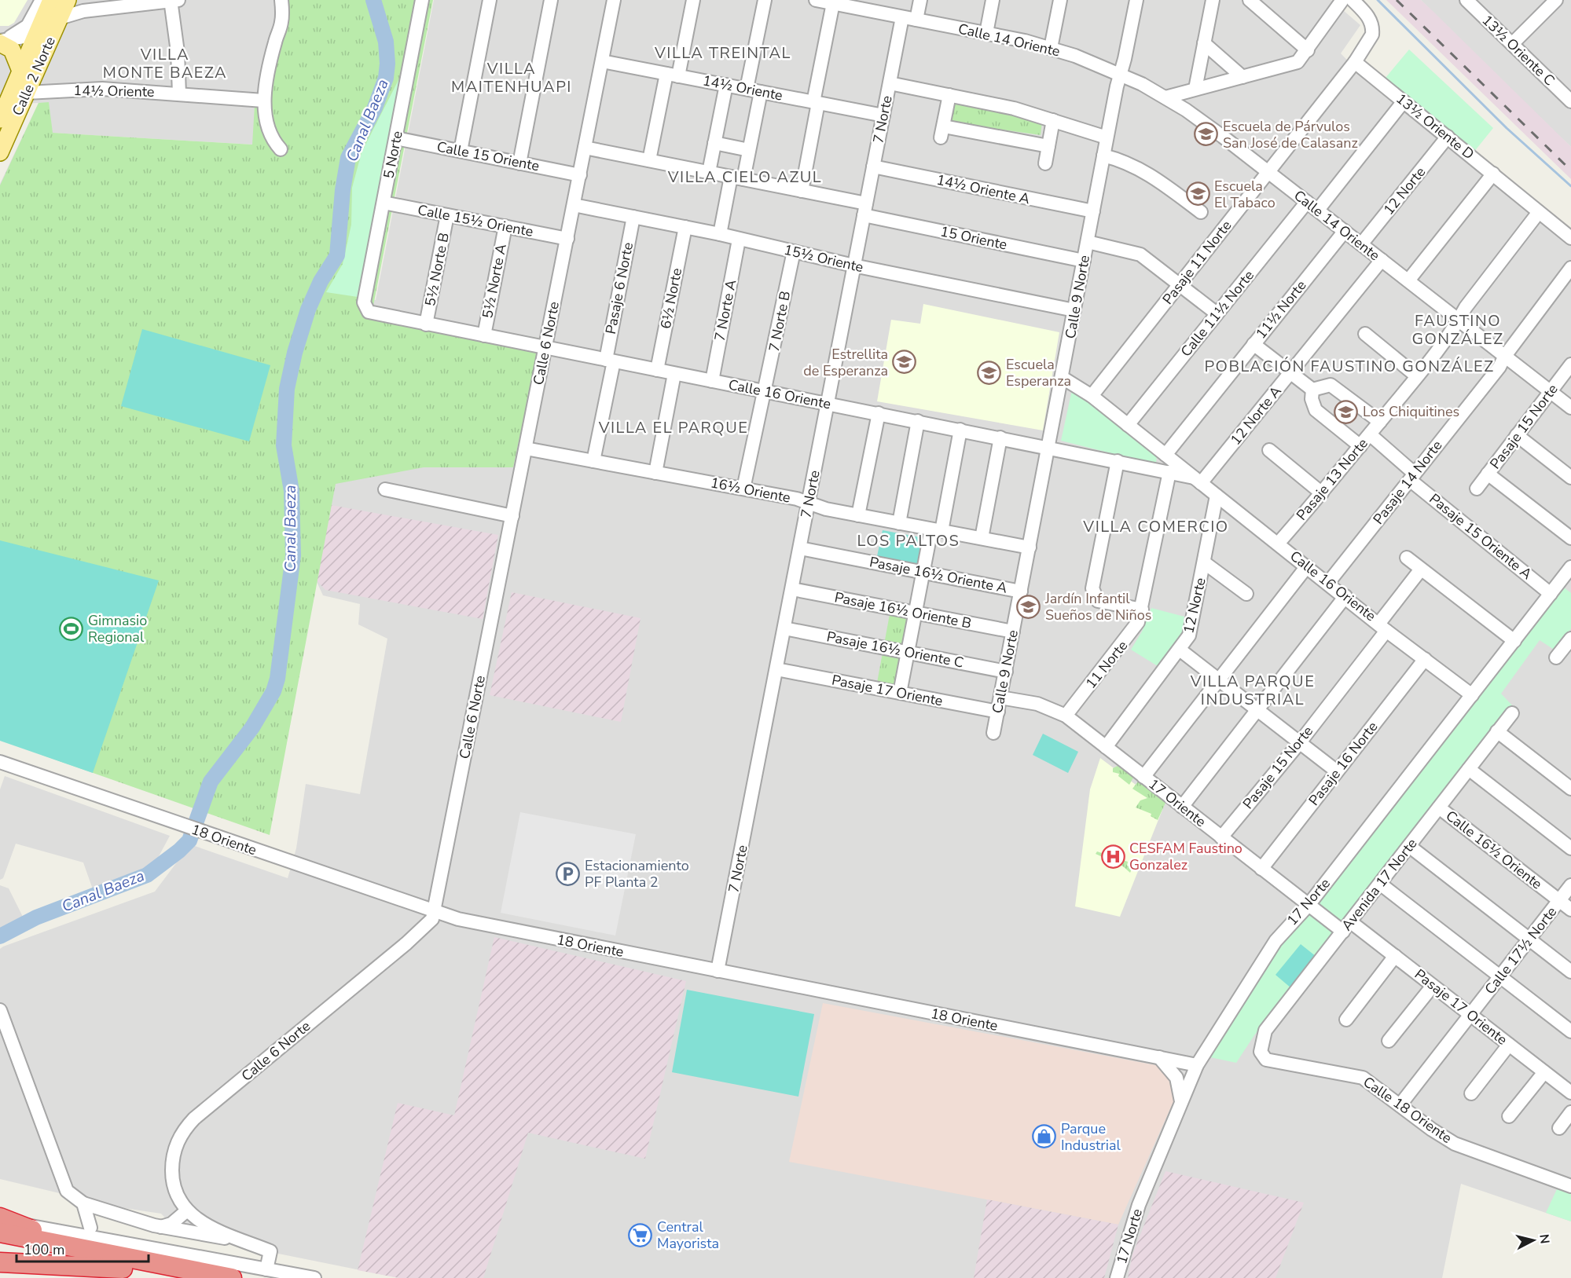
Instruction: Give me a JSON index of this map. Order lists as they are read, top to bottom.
{
  "streets": {
    "main road": ["Calle 2 Norte"],
    "street": [
      "Calle 14 Oriente",
      "13½ Oriente C",
      "14½ Oriente",
      "7 Norte",
      "13½ Oriente D",
      "5 Norte",
      "Calle 15 Oriente",
      "14½ Oriente A",
      "12 Norte",
      "Calle 15½ Oriente",
      "15 Oriente",
      "15½ Oriente",
      "Pasaje 11 Norte",
      "5½ Norte B",
      "5½ Norte A",
      "Pasaje 6 Norte",
      "Calle 9 Norte",
      "6½ Norte",
      "11½ Norte",
      "7 Norte A",
      "Calle 11½ Norte",
      "7 Norte B",
      "Calle 6 Norte",
      "Calle 16 Oriente",
      "12 Norte A",
      "Pasaje 15 Norte",
      "Pasaje 13 Norte",
      "Pasaje 14 Norte",
      "16½ Oriente",
      "Pasaje 15 Oriente A",
      "Pasaje 16½ Oriente A",
      "Pasaje 16½ Oriente B",
      "Pasaje 16½ Oriente C",
      "11 Norte",
      "Pasaje 17 Oriente",
      "Pasaje 16 Norte",
      "17 Oriente",
      "18 Oriente",
      "Calle 16½ Oriente",
      "Avenida 17 Norte",
      "17 Norte",
      "Calle 17½ Norte",
      "Calle 18 Oriente"
    ]
  },
  "crossings": [
    ["Calle 14 Oriente", "7 Norte"],
    ["Calle 14 Oriente", "12 Norte"],
    ["Calle 14 Oriente", "Pasaje 11 Norte"],
    ["Calle 14 Oriente", "Calle 9 Norte"],
    ["Calle 14 Oriente", "11½ Norte"],
    ["Calle 14 Oriente", "Calle 11½ Norte"],
    ["Calle 14 Oriente", "12 Norte A"],
    ["Calle 14 Oriente", "Pasaje 15 Norte"],
    ["Calle 14 Oriente", "Pasaje 13 Norte"],
    ["Calle 14 Oriente", "Pasaje 14 Norte"],
    ["Calle 2 Norte", "14½ Oriente"],
    ["14½ Oriente", "7 Norte"],
    ["14½ Oriente", "Calle 6 Norte"],
    ["7 Norte", "14½ Oriente A"],
    ["7 Norte", "15 Oriente"],
    ["7 Norte", "15½ Oriente"],
    ["7 Norte", "Calle 16 Oriente"],
    ["7 Norte", "16½ Oriente"],
    ["7 Norte", "Pasaje 16½ Oriente A"],
    ["7 Norte", "Pasaje 16½ Oriente B"],
    ["7 Norte", "Pasaje 16½ Oriente C"],
    ["7 Norte", "Pasaje 17 Oriente"],
    ["7 Norte", "18 Oriente"],
    ["13½ Oriente D", "12 Norte"],
    ["13½ Oriente D", "Pasaje 11 Norte"],
    ["13½ Oriente D", "Calle 11½ Norte"],
    ["13½ Oriente D", "Pasaje 13 Norte"],
    ["5 Norte", "Calle 15 Oriente"],
    ["5 Norte", "Calle 15½ Oriente"],
    ["5 Norte", "Calle 16 Oriente"],
    ["Calle 15 Oriente", "Calle 6 Norte"],
    ["14½ Oriente A", "Calle 9 Norte"],
    ["12 Norte", "Calle 16 Oriente"],
    ["12 Norte", "17 Oriente"],
    ["Calle 15½ Oriente", "5½ Norte B"],
    ["Calle 15½ Oriente", "5½ Norte A"],
    ["Calle 15½ Oriente", "Calle 6 Norte"],
    ["15 Oriente", "Calle 9 Norte"],
    ["15 Oriente", "Calle 6 Norte"],
    ["15½ Oriente", "Pasaje 6 Norte"],
    ["15½ Oriente", "Calle 9 Norte"],
    ["15½ Oriente", "6½ Norte"],
    ["15½ Oriente", "7 Norte A"],
    ["15½ Oriente", "7 Norte B"],
    ["15½ Oriente", "Calle 6 Norte"],
    ["Pasaje 11 Norte", "Calle 16 Oriente"],
    ["5½ Norte B", "Calle 16 Oriente"],
    ["5½ Norte A", "Calle 16 Oriente"],
    ["Pasaje 6 Norte", "Calle 16 Oriente"],
    ["Pasaje 6 Norte", "16½ Oriente"],
    ["Calle 9 Norte", "Calle 16 Oriente"],
    ["Calle 9 Norte", "16½ Oriente"],
    ["Calle 9 Norte", "Pasaje 16½ Oriente A"],
    ["Calle 9 Norte", "Pasaje 16½ Oriente B"],
    ["Calle 9 Norte", "Pasaje 16½ Oriente C"],
    ["Calle 9 Norte", "Pasaje 17 Oriente"],
    ["Calle 9 Norte", "17 Oriente"],
    ["6½ Norte", "Calle 16 Oriente"],
    ["11½ Norte", "Calle 16 Oriente"],
    ["7 Norte A", "Calle 16 Oriente"],
    ["Calle 11½ Norte", "Calle 16 Oriente"],
    ["7 Norte B", "Calle 16 Oriente"],
    ["7 Norte B", "16½ Oriente"],
    ["Calle 6 Norte", "Calle 16 Oriente"],
    ["Calle 6 Norte", "16½ Oriente"],
    ["Calle 6 Norte", "18 Oriente"],
    ["Calle 16 Oriente", "12 Norte A"],
    ["Calle 16 Oriente", "Pasaje 15 Norte"],
    ["Calle 16 Oriente", "Pasaje 13 Norte"],
    ["Calle 16 Oriente", "Pasaje 14 Norte"],
    ["Calle 16 Oriente", "11 Norte"],
    ["Calle 16 Oriente", "Pasaje 16 Norte"],
    ["Calle 16 Oriente", "17 Norte"],
    ["Pasaje 15 Norte", "17 Oriente"],
    ["Pasaje 13 Norte", "Pasaje 15 Oriente A"],
    ["Pasaje 14 Norte", "Pasaje 15 Oriente A"],
    ["Pasaje 15 Oriente A", "17 Norte"],
    ["11 Norte", "17 Oriente"],
    ["Pasaje 17 Oriente", "17 Oriente"],
    ["Pasaje 17 Oriente", "Avenida 17 Norte"],
    ["Pasaje 17 Oriente", "Calle 17½ Norte"],
    ["Pasaje 16 Norte", "17 Oriente"],
    ["17 Oriente", "Avenida 17 Norte"],
    ["17 Oriente", "17 Norte"],
    ["18 Oriente", "17 Norte"],
    ["Calle 16½ Oriente", "Avenida 17 Norte"],
    ["Calle 16½ Oriente", "Calle 17½ Norte"],
    ["Avenida 17 Norte", "Calle 18 Oriente"],
    ["Calle 17½ Norte", "Calle 18 Oriente"]
  ],
  "districts": [
    "VILLA TREINTAL",
    "VILLA MONTE BAEZA",
    "VILLA MAITENHUAPI",
    "VILLA CIELO AZUL",
    "FAUSTINO GONZÁLEZ",
    "POBLACIÓN FAUSTINO GONZÁLEZ",
    "VILLA EL PARQUE",
    "VILLA COMERCIO",
    "LOS PALTOS",
    "VILLA PARQUE INDUSTRIAL"
  ],
  "water": ["Canal Baeza"],
  "places": {
    "school or university": [
      "Escuela de Párvulos San José de Calasanz",
      "Escuela El Tabaco",
      "Estrellita de Esperanza",
      "Escuela Esperanza",
      "Los Chiquitines",
      "Jardín Infantil Sueños de Niños"
    ],
    "sports": ["Gimnasio Regional"],
    "hospital": ["CESFAM Faustino Gonzalez"],
    "parking": ["Estacionamiento PF Planta 2"],
    "shop": ["Parque Industrial"],
    "supermarket": ["Central Mayorista"]
  },
  "scale_bar": "100 m",
  "north": "right"
}
